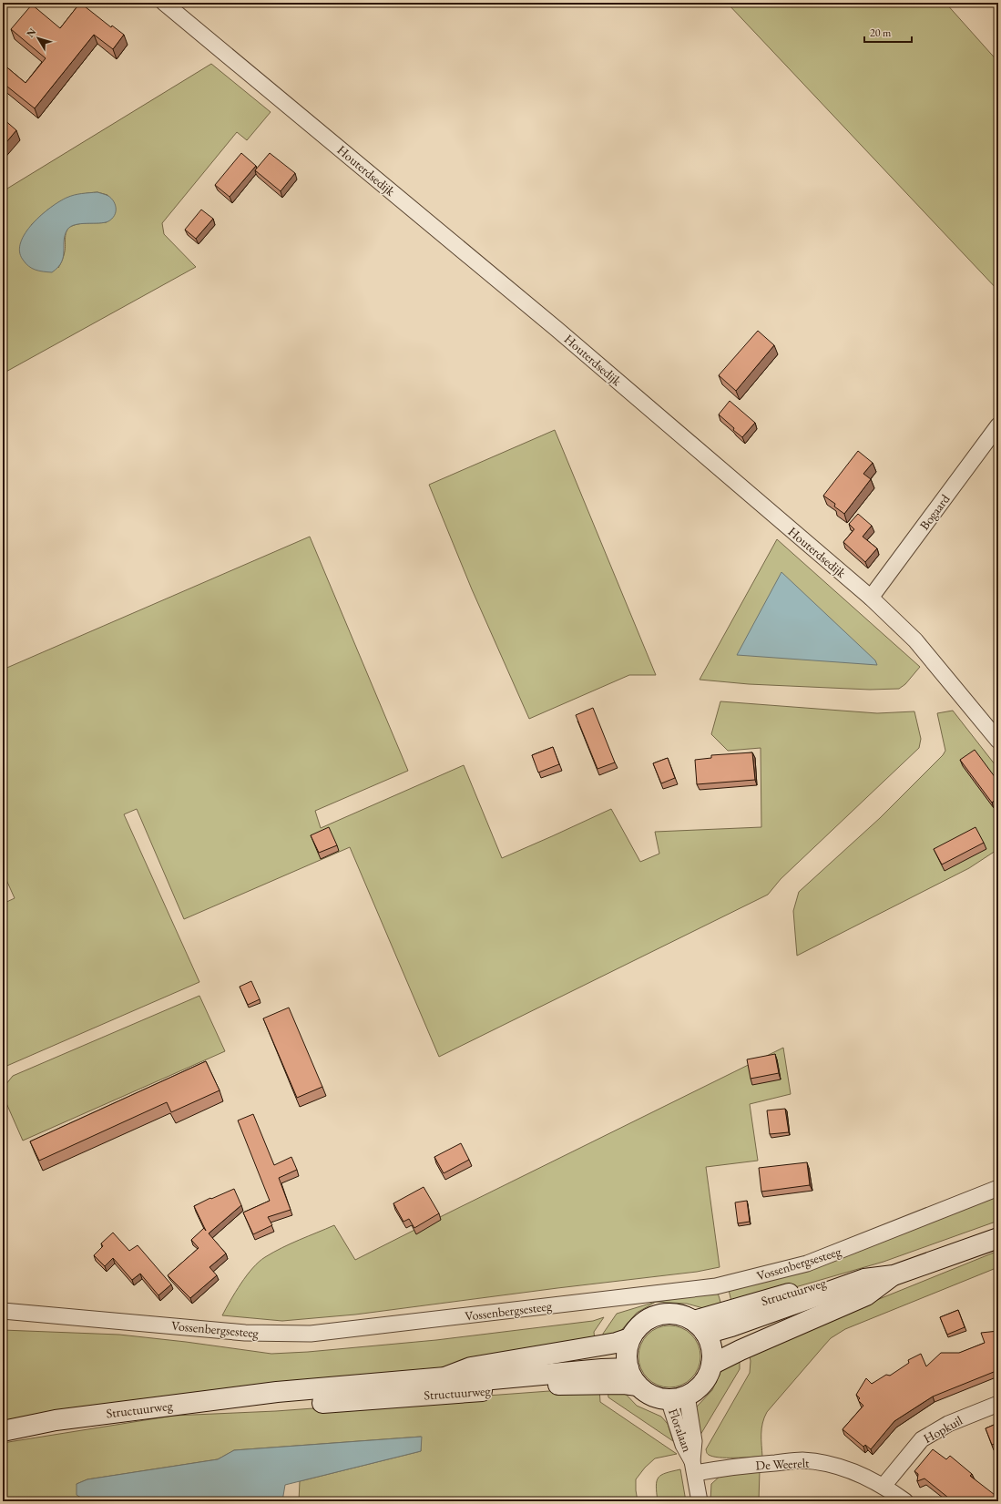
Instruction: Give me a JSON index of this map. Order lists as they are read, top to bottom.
{
  "streets": {
    "main road": ["Structuurweg"],
    "street": [
      "Houterdsedijk",
      "Bogaard",
      "Vossenbergsesteeg",
      "Hopkuil",
      "Floralaan",
      "De Weerelt"
    ]
  },
  "crossings": [
    ["Houterdsedijk", "Bogaard"],
    ["Structuurweg", "Floralaan"],
    ["Hopkuil", "De Weerelt"],
    ["Floralaan", "De Weerelt"]
  ],
  "scale_bar": "20 m",
  "north": "top left"
}
